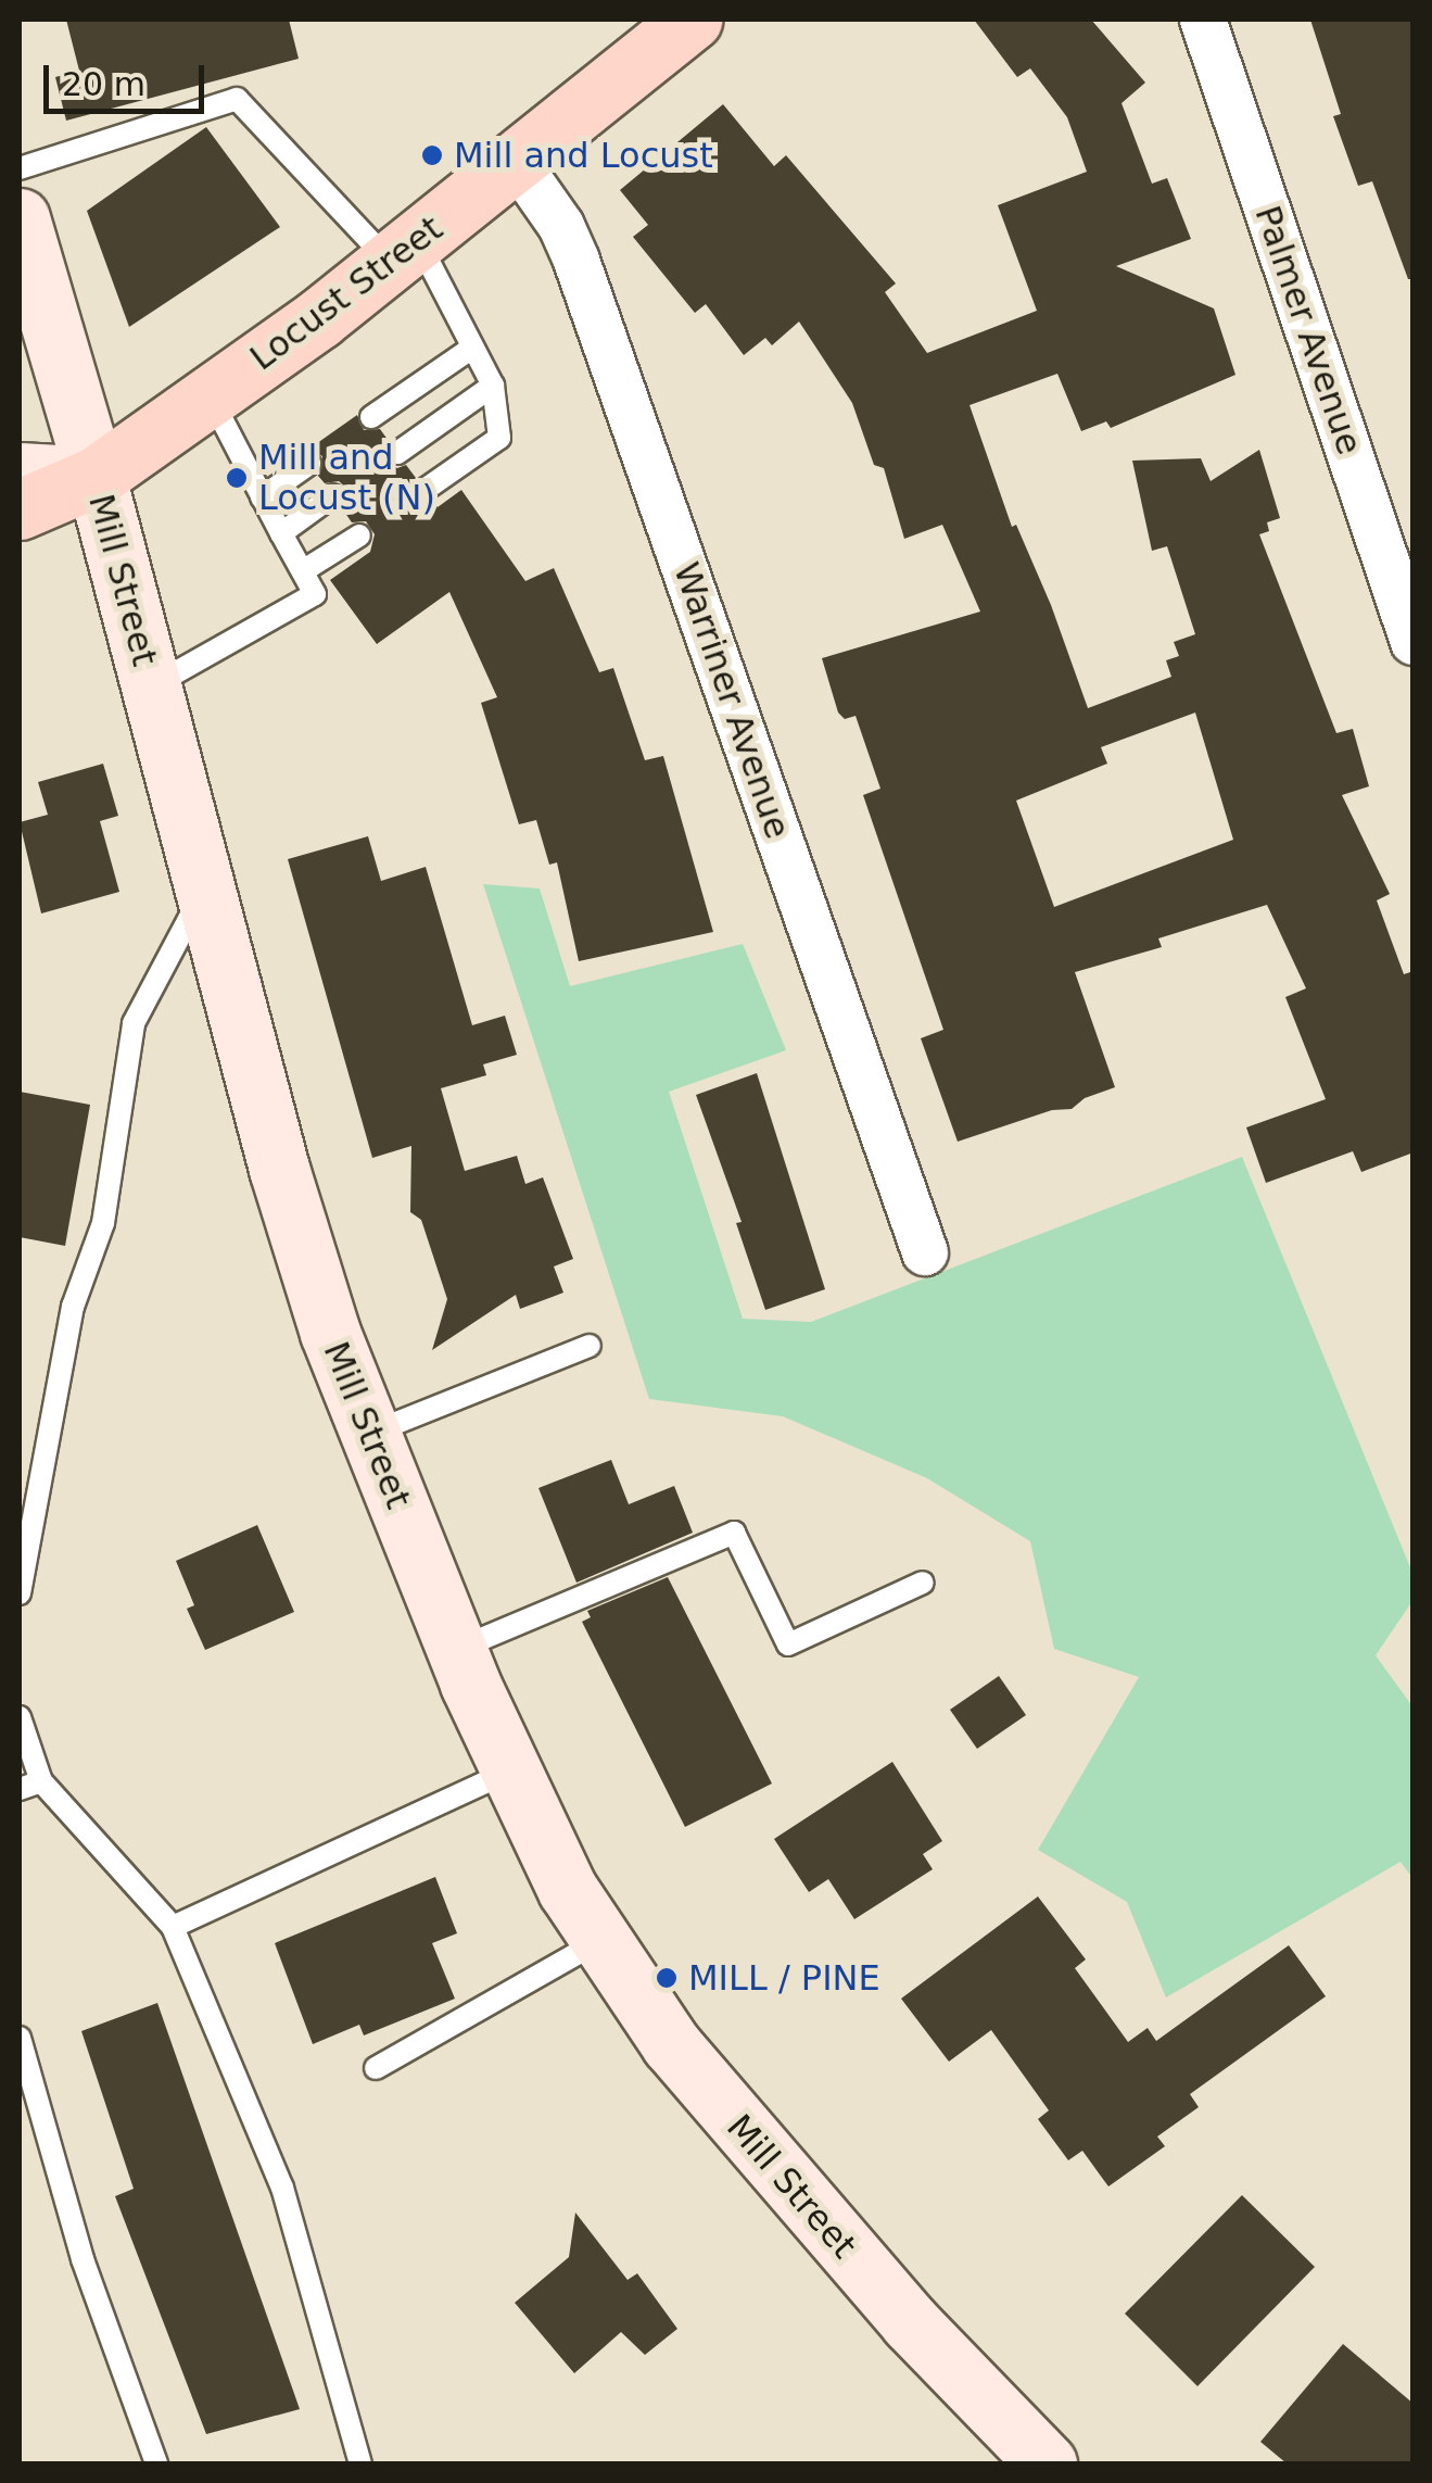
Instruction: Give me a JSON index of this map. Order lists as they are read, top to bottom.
{
  "streets": {
    "main road": ["Locust Street"],
    "street": ["Palmer Avenue", "Mill Street", "Warriner Avenue"]
  },
  "crossings": [
    ["Locust Street", "Mill Street"],
    ["Locust Street", "Warriner Avenue"]
  ],
  "places": ["Mill and Locust", "Mill and Locust (N)", "MILL / PINE"],
  "scale_bar": "20 m"
}
